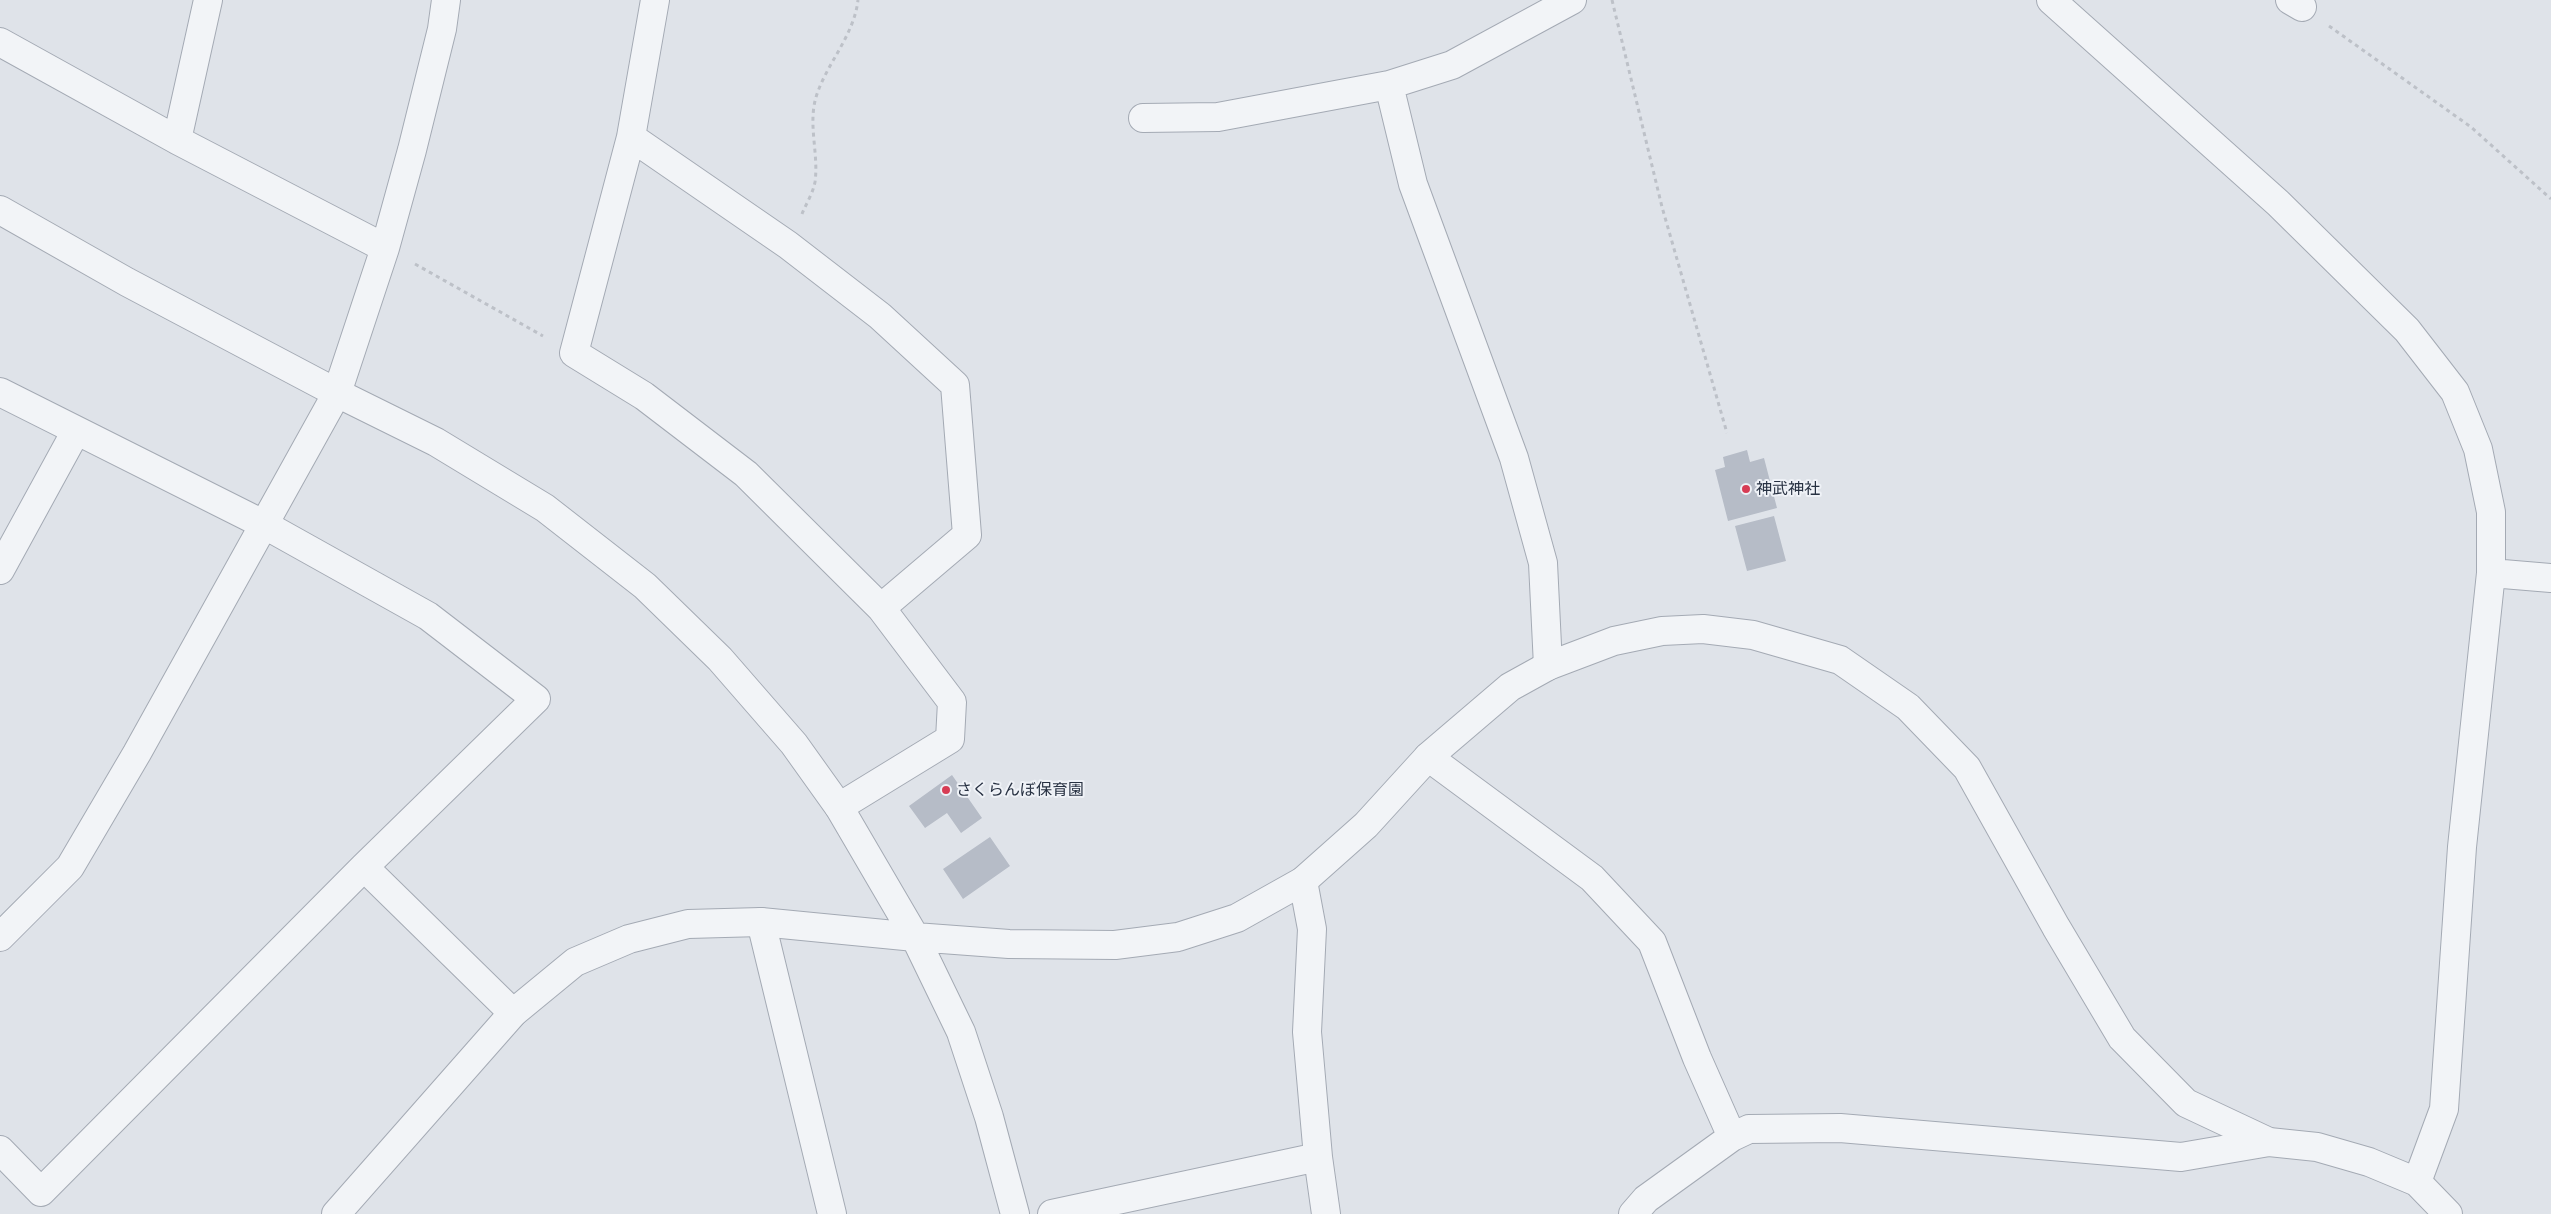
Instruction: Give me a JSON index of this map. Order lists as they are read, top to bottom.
{
  "places": ["神武神社", "さくらんぼ保育園"]
}
